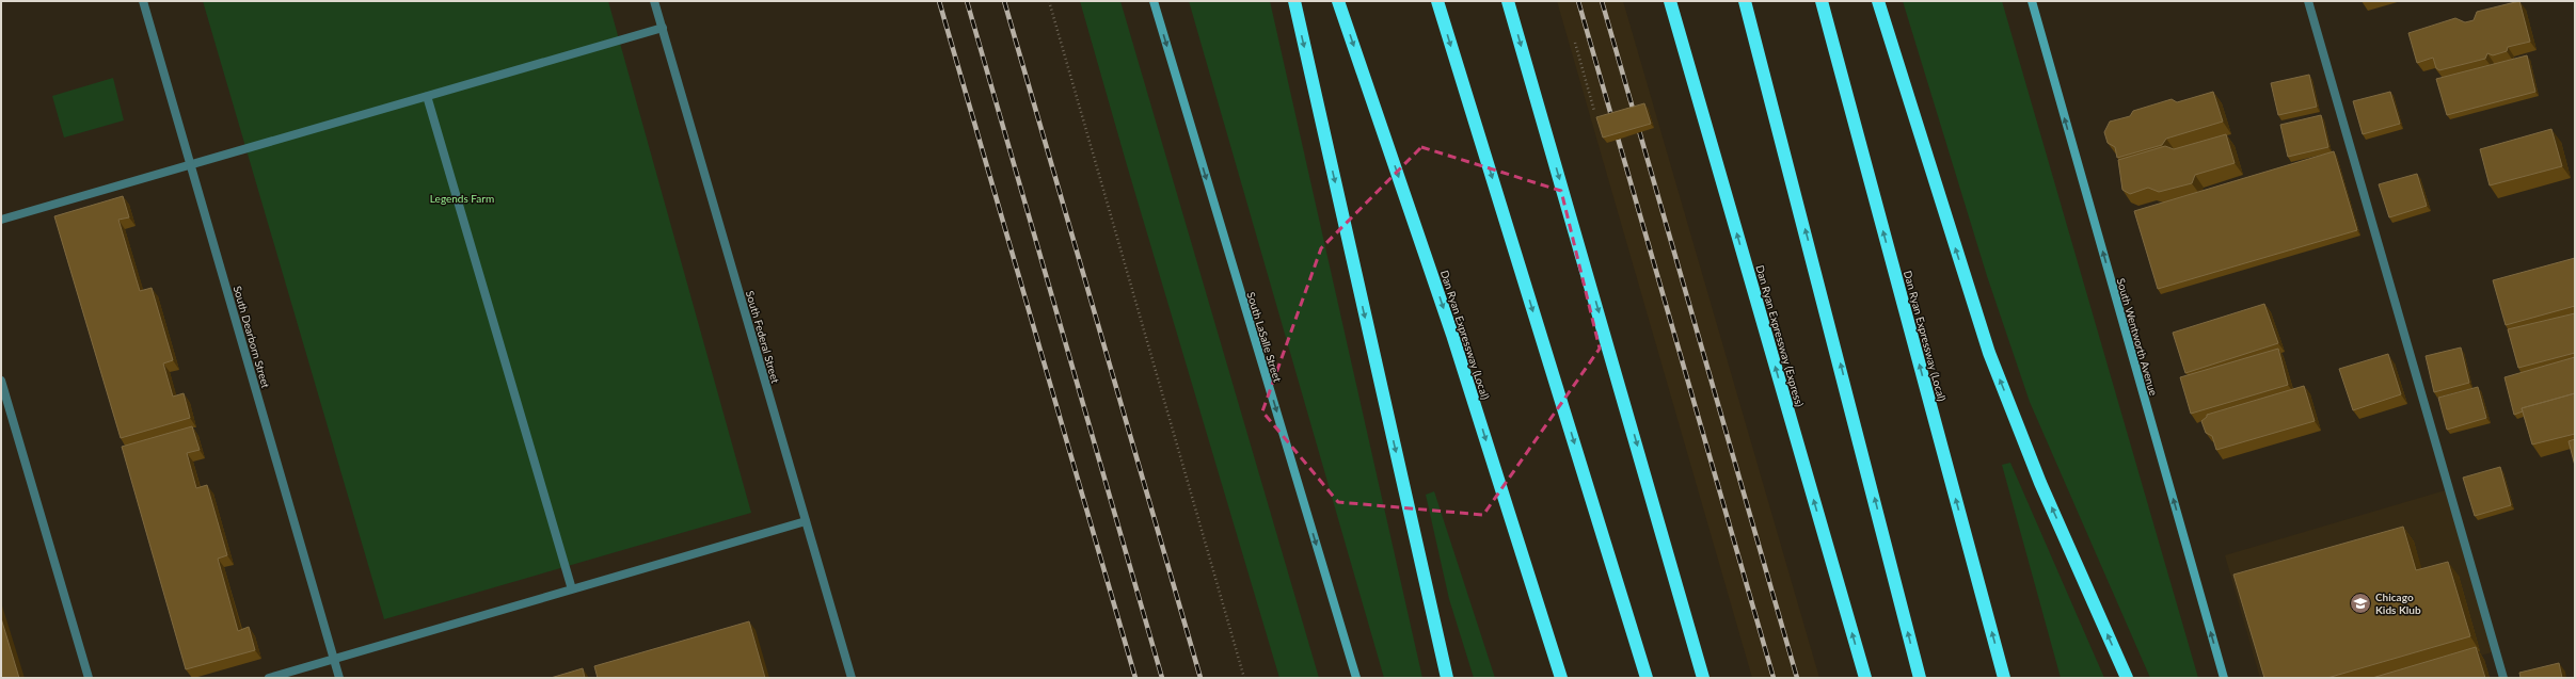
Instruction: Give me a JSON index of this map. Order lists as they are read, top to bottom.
{
  "streets": {
    "highway": ["Dan Ryan Expressway (Local)", "Dan Ryan Expressway (Express)"],
    "main road": ["South LaSalle Street", "South Wentworth Avenue"],
    "street": ["South Dearborn Street", "South Federal Street"]
  },
  "one_way": ["South LaSalle Street", "South Wentworth Avenue"],
  "parks": ["Legends Farm"],
  "places": {
    "school or university": ["Chicago Kids Klub"]
  }
}
